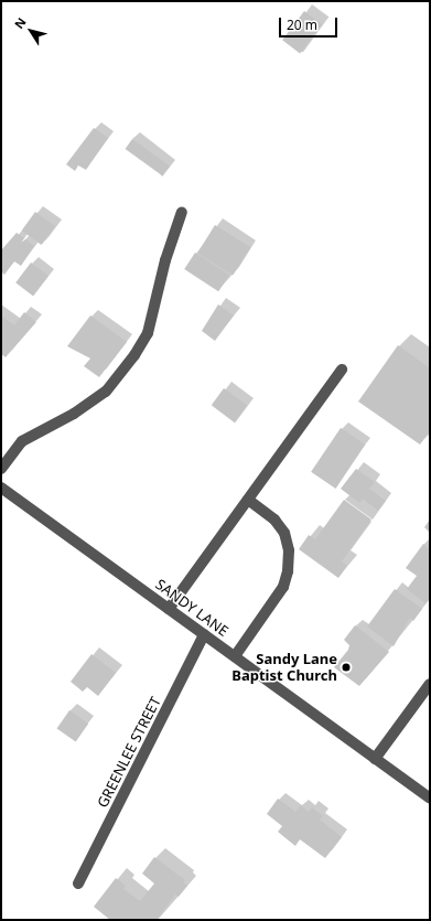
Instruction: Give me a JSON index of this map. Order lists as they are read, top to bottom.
{
  "streets": {
    "street": ["SANDY LANE", "GREENLEE STREET"]
  },
  "crossings": [
    ["SANDY LANE", "GREENLEE STREET"]
  ],
  "places": ["Sandy Lane Baptist Church"],
  "scale_bar": "20 m",
  "north": "top left"
}
